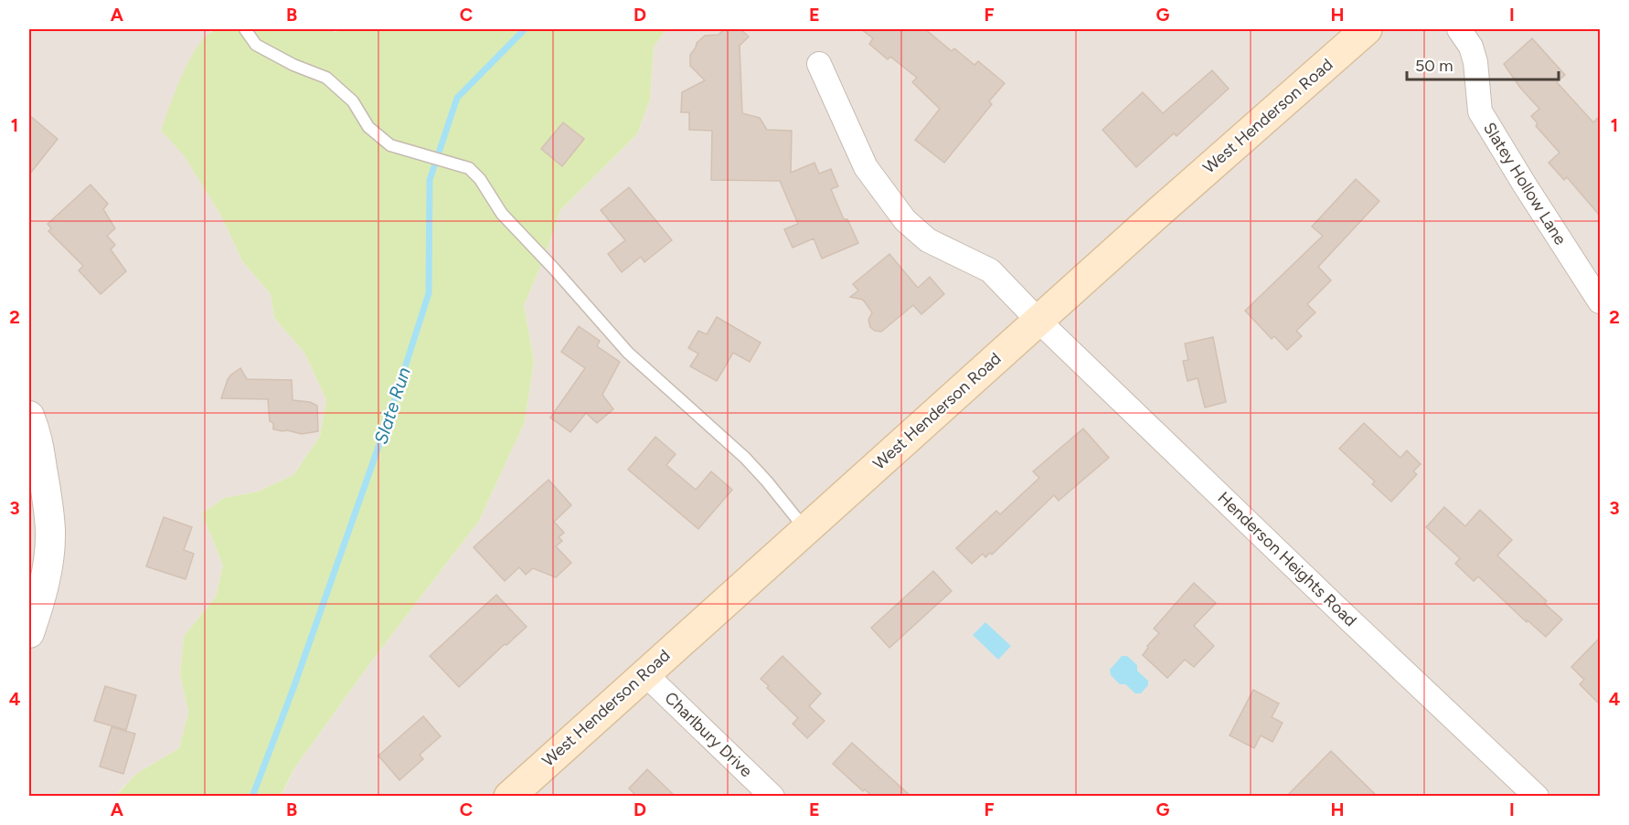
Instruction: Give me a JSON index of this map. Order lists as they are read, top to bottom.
{
  "streets": {
    "main road": ["West Henderson Road"],
    "street": ["Slatey Hollow Lane", "Henderson Heights Road", "Charlbury Drive"]
  },
  "crossings": [
    ["West Henderson Road", "Henderson Heights Road"],
    ["West Henderson Road", "Charlbury Drive"]
  ],
  "water": ["Slate Run"],
  "scale_bar": "50 m",
  "grid": {
    "columns": [
      "A",
      "B",
      "C",
      "D",
      "E",
      "F",
      "G",
      "H",
      "I"
    ],
    "rows": [
      "1",
      "2",
      "3",
      "4"
    ]
  }
}
